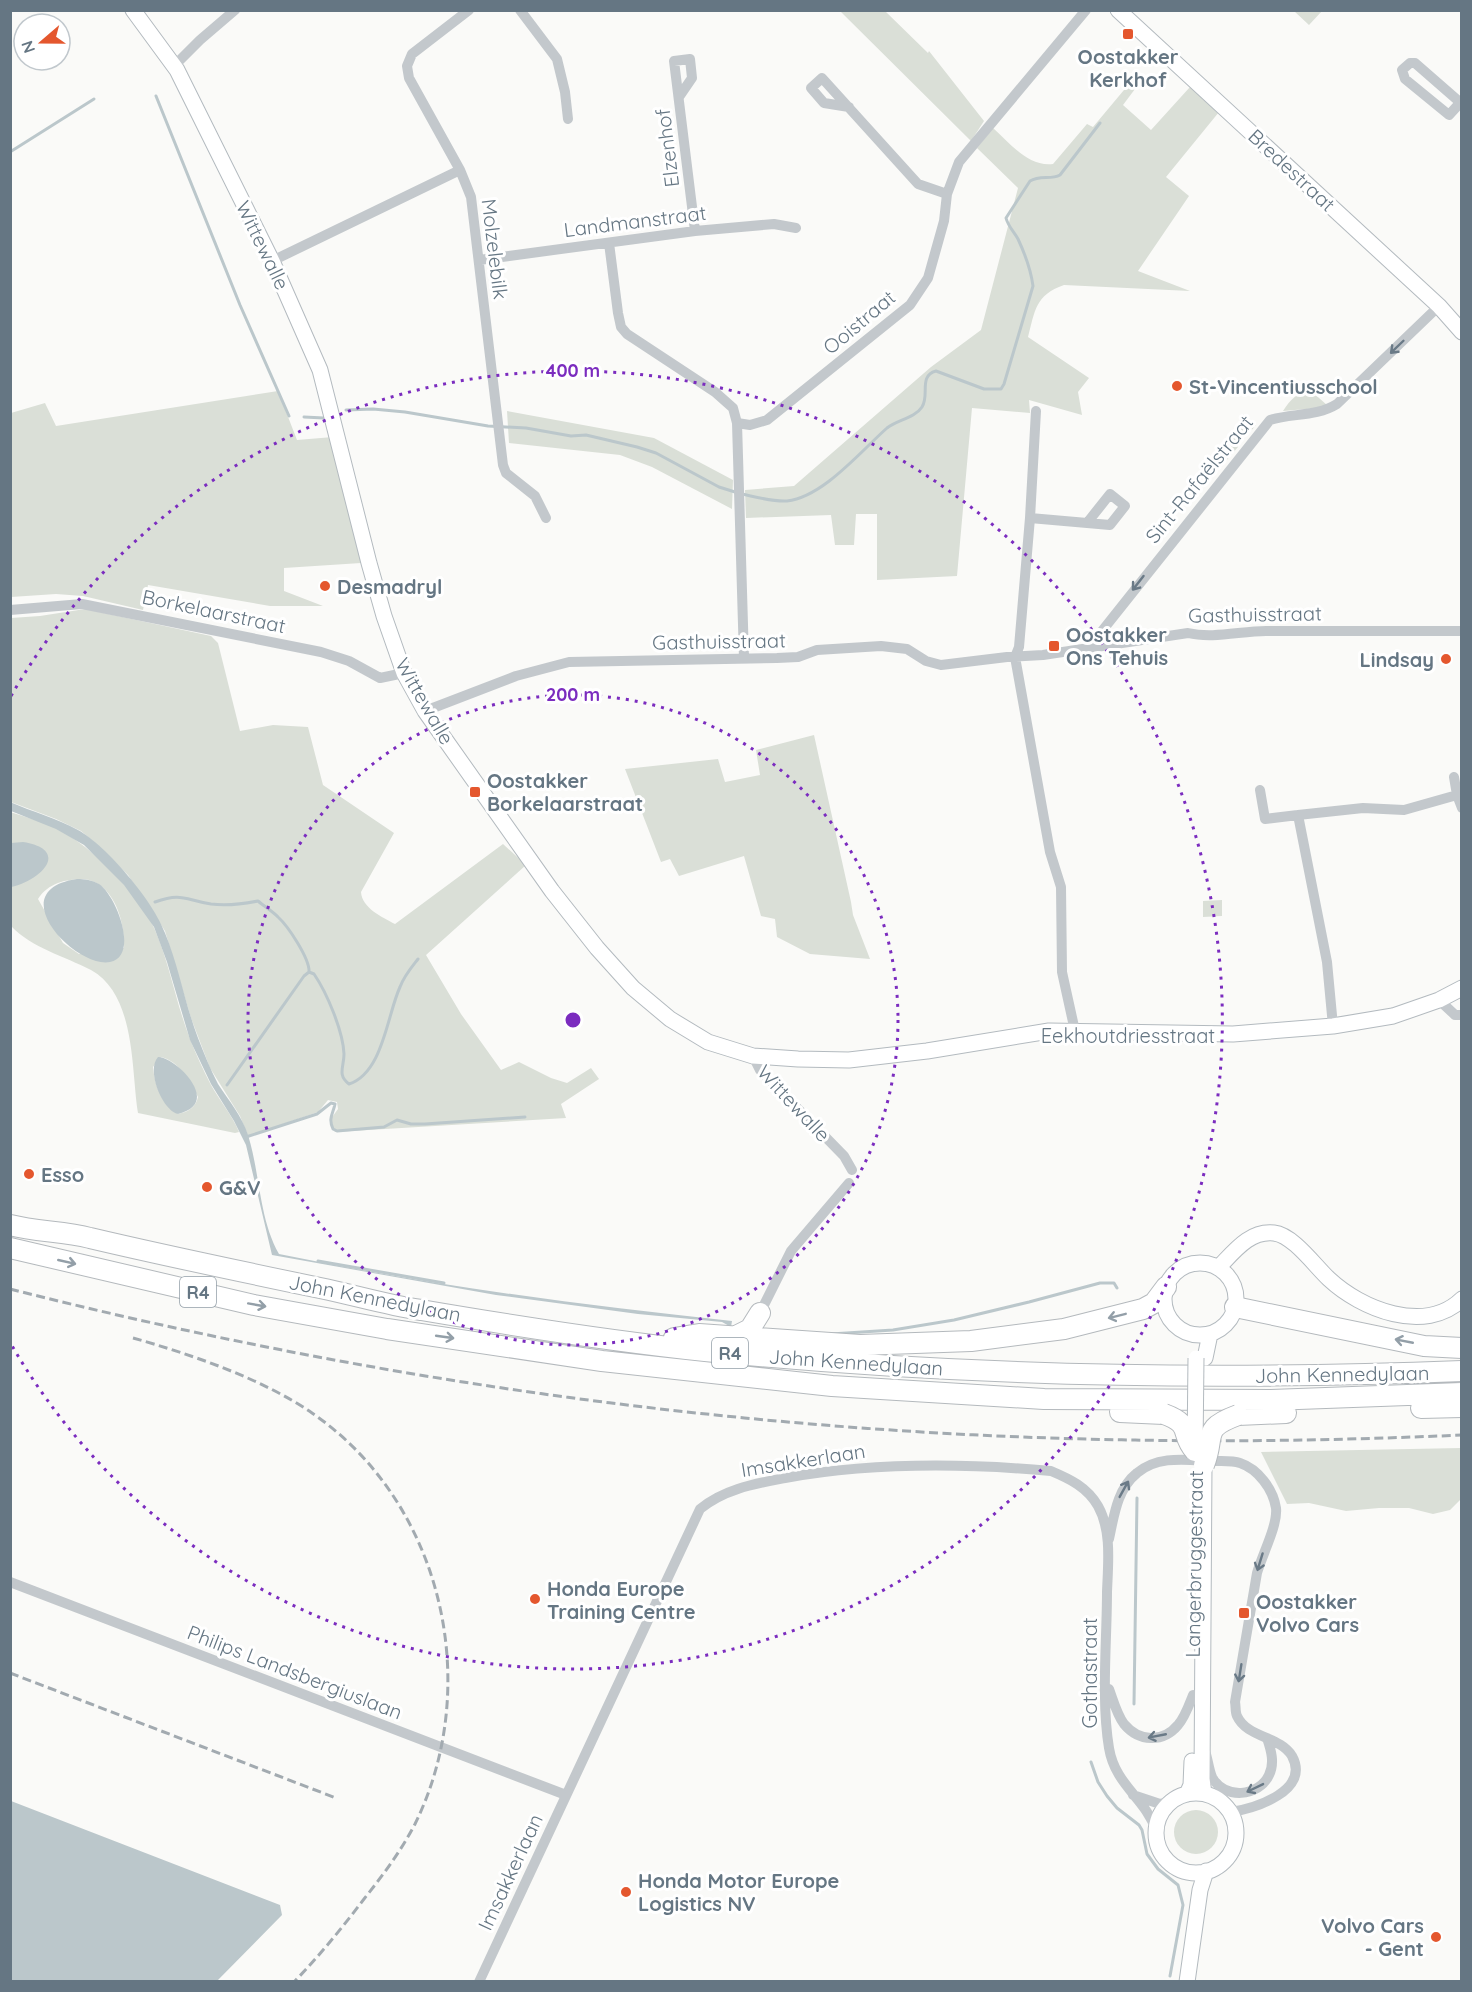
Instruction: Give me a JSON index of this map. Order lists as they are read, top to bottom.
{
  "streets": {
    "highway": ["R4", "John Kennedylaan"],
    "street": [
      "Elzenhof",
      "Bredestraat",
      "Landmanstraat",
      "Wittewalle",
      "Molzelebilk",
      "Ooistraat",
      "Sint-Rafaëlstraat",
      "Borkelaarstraat",
      "Gasthuisstraat",
      "Eekhoutdriesstraat",
      "Imsakkerlaan",
      "Langerbruggestraat",
      "Philips Landsbergiuslaan",
      "Gothastraat"
    ]
  },
  "crossings": [
    ["Elzenhof", "Landmanstraat"],
    ["Bredestraat", "Sint-Rafaëlstraat"],
    ["Landmanstraat", "Molzelebilk"],
    ["Wittewalle", "Borkelaarstraat"],
    ["Wittewalle", "Gasthuisstraat"],
    ["Wittewalle", "Eekhoutdriesstraat"],
    ["Sint-Rafaëlstraat", "Gasthuisstraat"],
    ["Imsakkerlaan", "Philips Landsbergiuslaan"],
    ["Imsakkerlaan", "Gothastraat"],
    ["Langerbruggestraat", "Gothastraat"]
  ],
  "one_way": ["Sint-Rafaëlstraat"],
  "places": {
    "transit": [
      "Oostakker Kerkhof",
      "Oostakker Ons Tehuis",
      "Oostakker Borkelaarstraat",
      "Oostakker Volvo Cars"
    ],
    "other": [
      "St-Vincentiusschool",
      "Desmadryl",
      "Lindsay",
      "Esso",
      "G&V",
      "Honda Europe Training Centre",
      "Honda Motor Europe Logistics NV",
      "Volvo Cars - Gent"
    ]
  },
  "north": "left",
  "rings": ["400 m", "200 m"]
}
